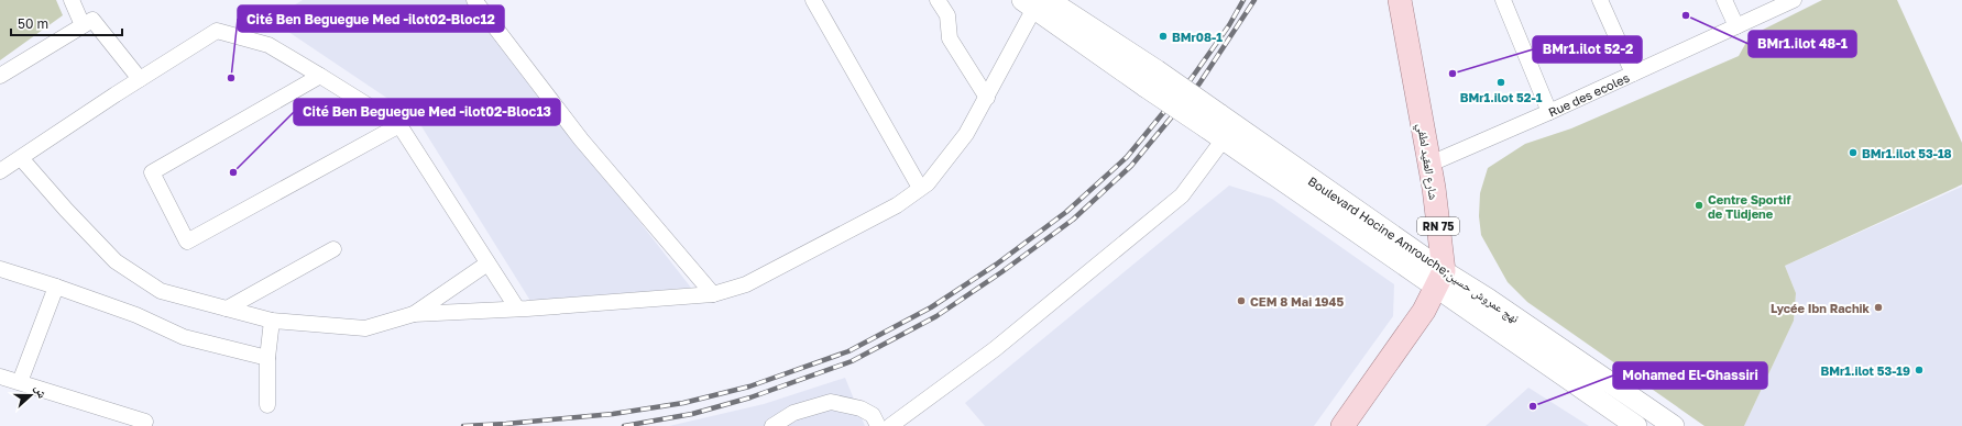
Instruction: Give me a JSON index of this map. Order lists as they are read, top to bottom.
{
  "streets": {
    "main road": ["شارع العقيد لطفي", "RN 75", "Boulevard Hocine Amrouche;نهج عمروش حسين"],
    "street": ["Rue des ecoles"]
  },
  "crossings": [
    ["Rue des ecoles", "شارع العقيد لطفي"],
    ["شارع العقيد لطفي", "Boulevard Hocine Amrouche;نهج عمروش حسين"]
  ],
  "places": [
    "BMr1.ilot 48-1",
    "BMr08-1",
    "BMr1.ilot 52-2",
    "Cité Ben Beguegue Med -ilot02-Bloc12",
    "BMr1.ilot 52-1",
    "BMr1.ilot 53-18",
    "Cité Ben Beguegue Med -ilot02-Bloc13",
    "Centre Sportif de Tlidjene",
    "CEM 8 Mai 1945",
    "Lycée Ibn Rachik",
    "BMr1.ilot 53-19",
    "Mohamed El-Ghassiri"
  ],
  "scale_bar": "50 m",
  "north": "right"
}
